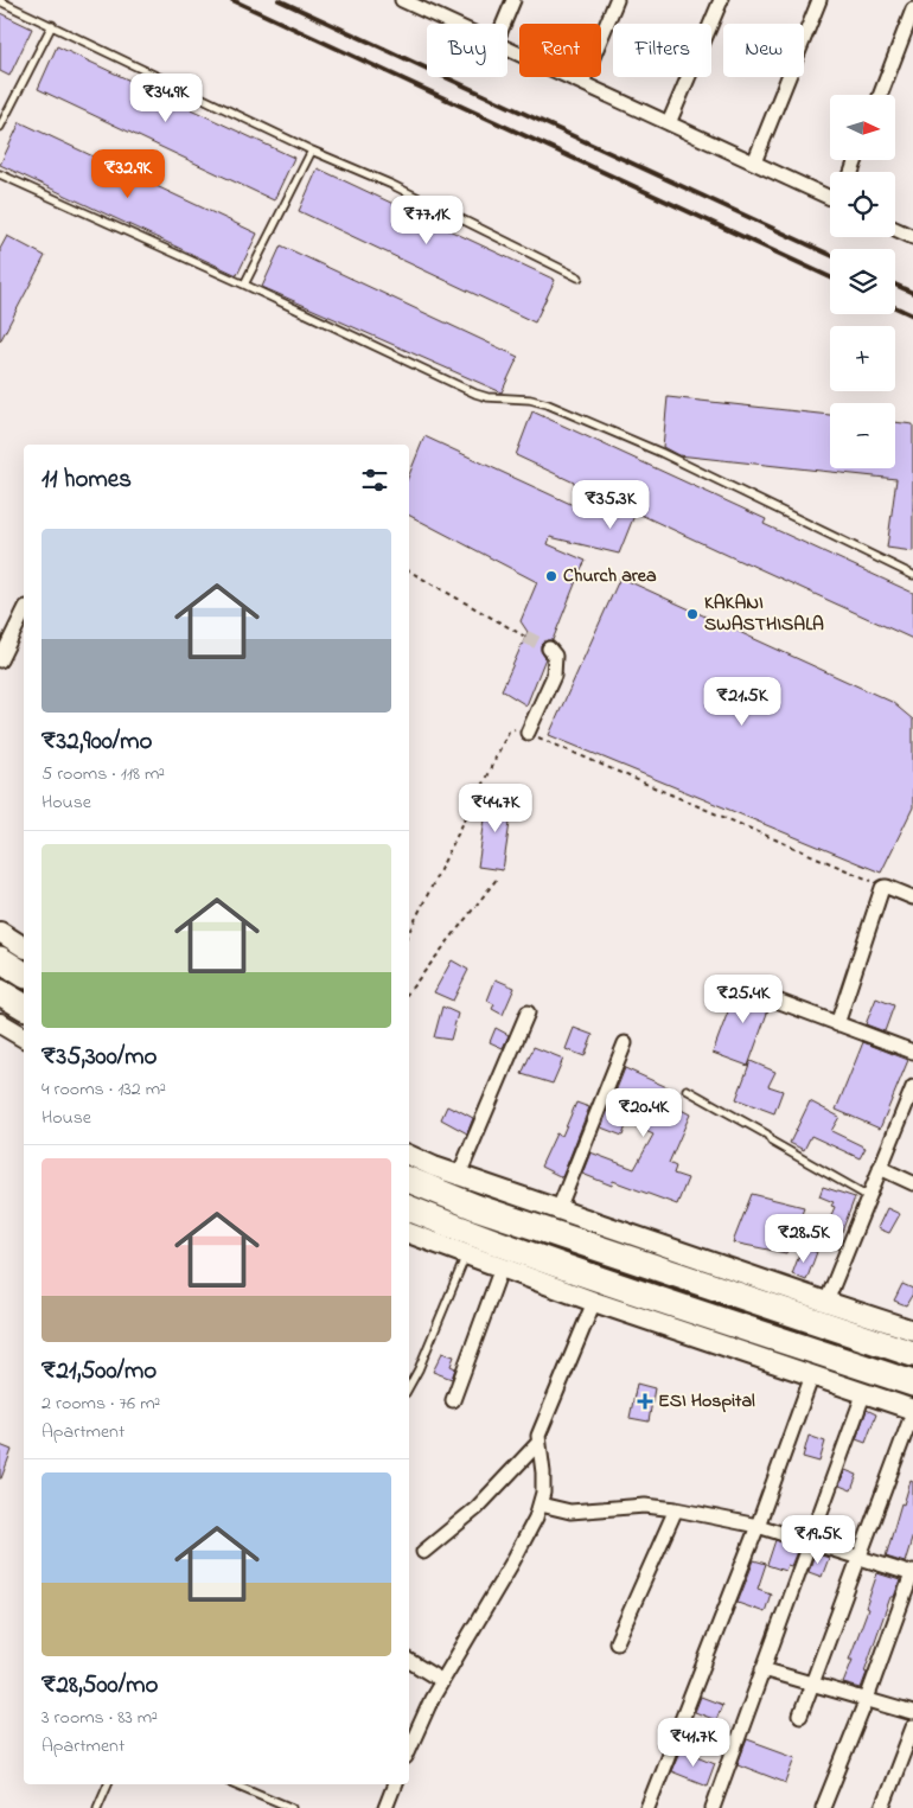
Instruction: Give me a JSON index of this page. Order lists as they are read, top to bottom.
{
  "places": {
    "other": ["Church area", "KAKANI SWASTHISALA"],
    "health": ["ESI Hospital"]
  },
  "north": "right",
  "page": {
    "chip": [
      "Buy",
      "Rent",
      "Filters",
      "New"
    ],
    "price": [
      "₹34.9K",
      "₹32.9K",
      "₹77.1K",
      "₹35.3K",
      "₹21.5K",
      "₹44.7K",
      "₹25.4K",
      "₹20.4K",
      "₹28.5K",
      "₹19.5K",
      "₹41.7K"
    ],
    "map_buttons": ["+", "−"],
    "heading": "11 homes",
    "list": [
      {
        "name": "₹32,900/mo",
        "note": "5 rooms · 118 m² · House"
      },
      {
        "name": "₹35,300/mo",
        "note": "4 rooms · 132 m² · House"
      },
      {
        "name": "₹21,500/mo",
        "note": "2 rooms · 76 m² · Apartment"
      },
      {
        "name": "₹28,500/mo",
        "note": "3 rooms · 83 m² · Apartment"
      }
    ]
  }
}
